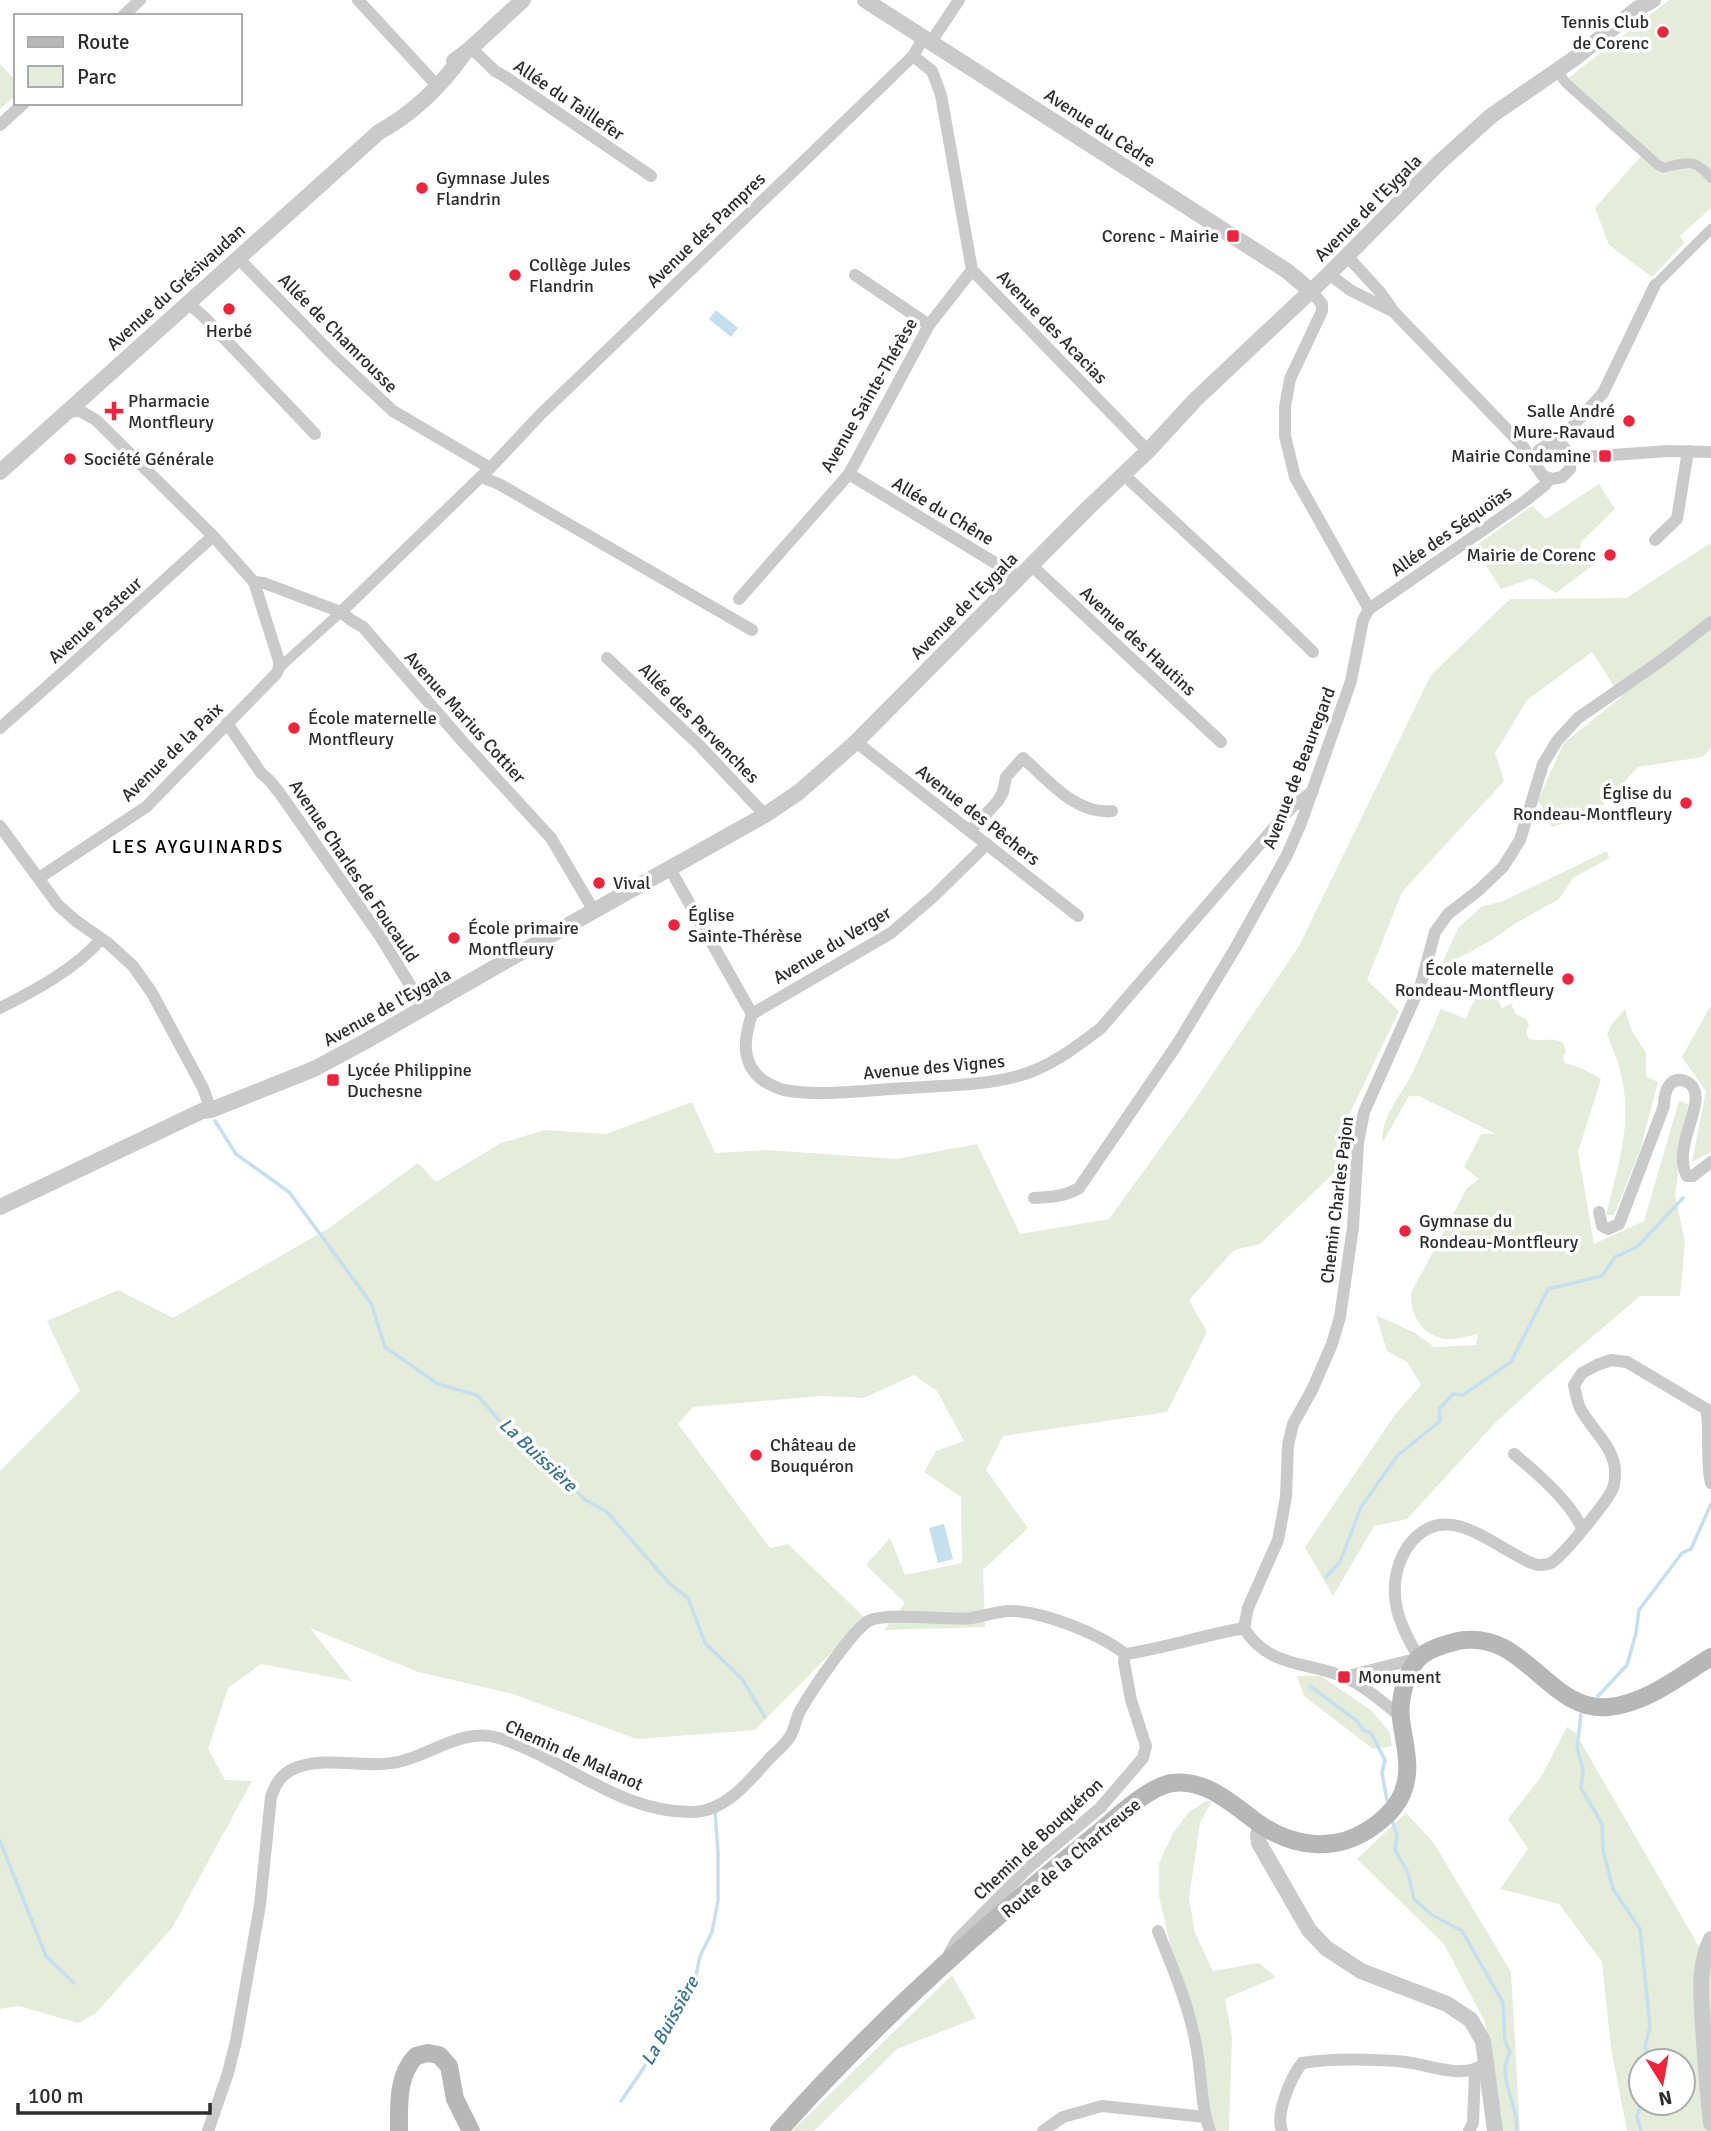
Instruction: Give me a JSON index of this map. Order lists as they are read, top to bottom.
{
  "streets": {
    "main road": ["Route de la Chartreuse"],
    "street": [
      "Allée du Taillefer",
      "Avenue du Cèdre",
      "Avenue de l'Eygala",
      "Avenue des Pampres",
      "Avenue du Grésivaudan",
      "Avenue des Acacias",
      "Allée de Chamrousse",
      "Avenue Sainte-Thérèse",
      "Allée du Chêne",
      "Allée des Séquoïas",
      "Avenue Pasteur",
      "Avenue des Hautins",
      "Avenue Marius Cottier",
      "Allée des Pervenches",
      "Avenue de la Paix",
      "Avenue de Beauregard",
      "Avenue des Pêchers",
      "Avenue Charles de Foucauld",
      "Avenue du Verger",
      "Avenue des Vignes",
      "Chemin Charles Pajon",
      "Chemin de Malanot",
      "Chemin de Bouquéron"
    ]
  },
  "crossings": [
    ["Allée du Taillefer", "Avenue du Grésivaudan"],
    ["Avenue du Cèdre", "Avenue de l'Eygala"],
    ["Avenue du Cèdre", "Avenue des Pampres"],
    ["Avenue de l'Eygala", "Avenue des Acacias"],
    ["Avenue de l'Eygala", "Allée du Chêne"],
    ["Avenue de l'Eygala", "Avenue des Hautins"],
    ["Avenue de l'Eygala", "Avenue Marius Cottier"],
    ["Avenue de l'Eygala", "Allée des Pervenches"],
    ["Avenue de l'Eygala", "Avenue des Pêchers"],
    ["Avenue de l'Eygala", "Avenue Charles de Foucauld"],
    ["Avenue des Pampres", "Avenue des Acacias"],
    ["Avenue des Pampres", "Allée de Chamrousse"],
    ["Avenue des Pampres", "Avenue Marius Cottier"],
    ["Avenue du Grésivaudan", "Allée de Chamrousse"],
    ["Avenue des Acacias", "Avenue Sainte-Thérèse"],
    ["Avenue Sainte-Thérèse", "Allée du Chêne"],
    ["Allée du Chêne", "Avenue des Hautins"],
    ["Allée des Séquoïas", "Avenue de Beauregard"],
    ["Avenue de la Paix", "Avenue Charles de Foucauld"],
    ["Avenue de Beauregard", "Avenue des Vignes"],
    ["Avenue des Pêchers", "Avenue du Verger"],
    ["Avenue du Verger", "Avenue des Vignes"],
    ["Chemin de Malanot", "Chemin de Bouquéron"],
    ["Chemin de Bouquéron", "Route de la Chartreuse"]
  ],
  "districts": ["LES AYGUINARDS"],
  "water": ["La Buissière"],
  "places": {
    "other": [
      "Tennis Club de Corenc",
      "Gymnase Jules Flandrin",
      "Collège Jules Flandrin",
      "Herbé",
      "Salle André Mure-Ravaud",
      "Société Générale",
      "Mairie de Corenc",
      "École maternelle Montfleury",
      "Église du Rondeau-Montfleury",
      "Vival",
      "Église Sainte-Thérèse",
      "École primaire Montfleury",
      "École maternelle Rondeau-Montfleury",
      "Gymnase du Rondeau-Montfleury",
      "Château de Bouquéron"
    ],
    "transit": [
      "Corenc - Mairie",
      "Mairie Condamine",
      "Lycée Philippine Duchesne",
      "Monument"
    ],
    "health": ["Pharmacie Montfleury"]
  },
  "legend": ["Route", "Parc"],
  "scale_bar": "100 m",
  "north": "bottom"
}
